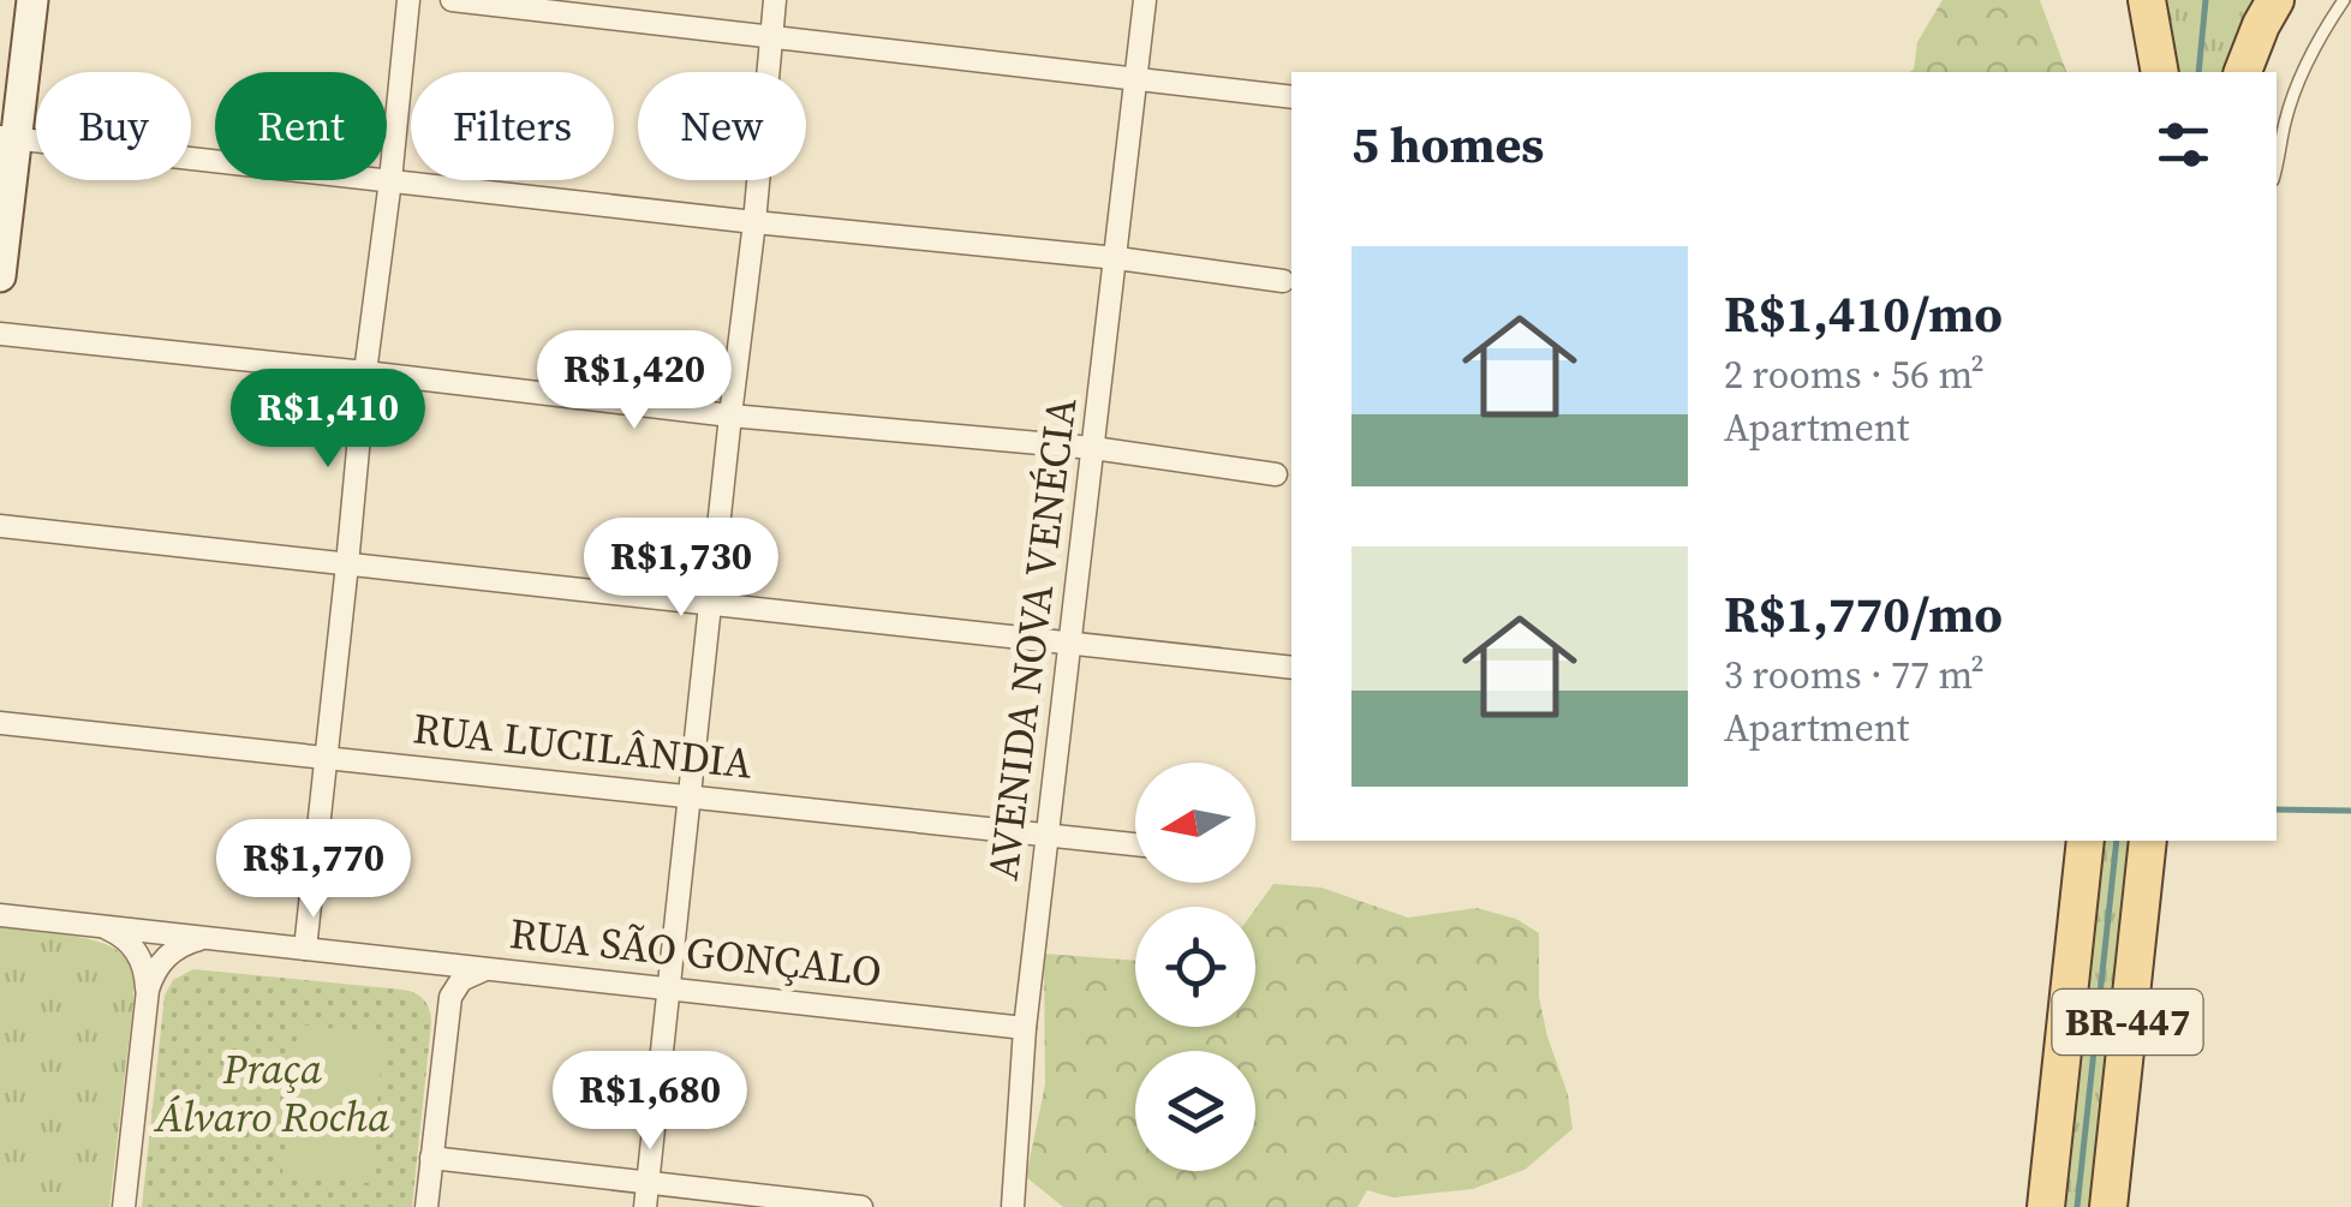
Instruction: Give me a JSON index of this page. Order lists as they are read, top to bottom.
{
  "streets": {
    "main road": ["BR-447"],
    "street": ["AVENIDA NOVA VENÉCIA", "RUA LUCILÂNDIA", "RUA SÃO GONÇALO"]
  },
  "crossings": [
    ["AVENIDA NOVA VENÉCIA", "RUA LUCILÂNDIA"],
    ["AVENIDA NOVA VENÉCIA", "RUA SÃO GONÇALO"]
  ],
  "parks": ["Praça Álvaro Rocha"],
  "north": "left",
  "page": {
    "chip": [
      "Buy",
      "Rent",
      "Filters",
      "New"
    ],
    "heading": "5 homes",
    "list": [
      {
        "name": "R$1,410/mo",
        "note": "2 rooms · 56 m² · Apartment"
      },
      {
        "name": "R$1,770/mo",
        "note": "3 rooms · 77 m² · Apartment"
      }
    ],
    "price": [
      "R$1,420",
      "R$1,410",
      "R$1,730",
      "R$1,770",
      "R$1,680"
    ]
  }
}
